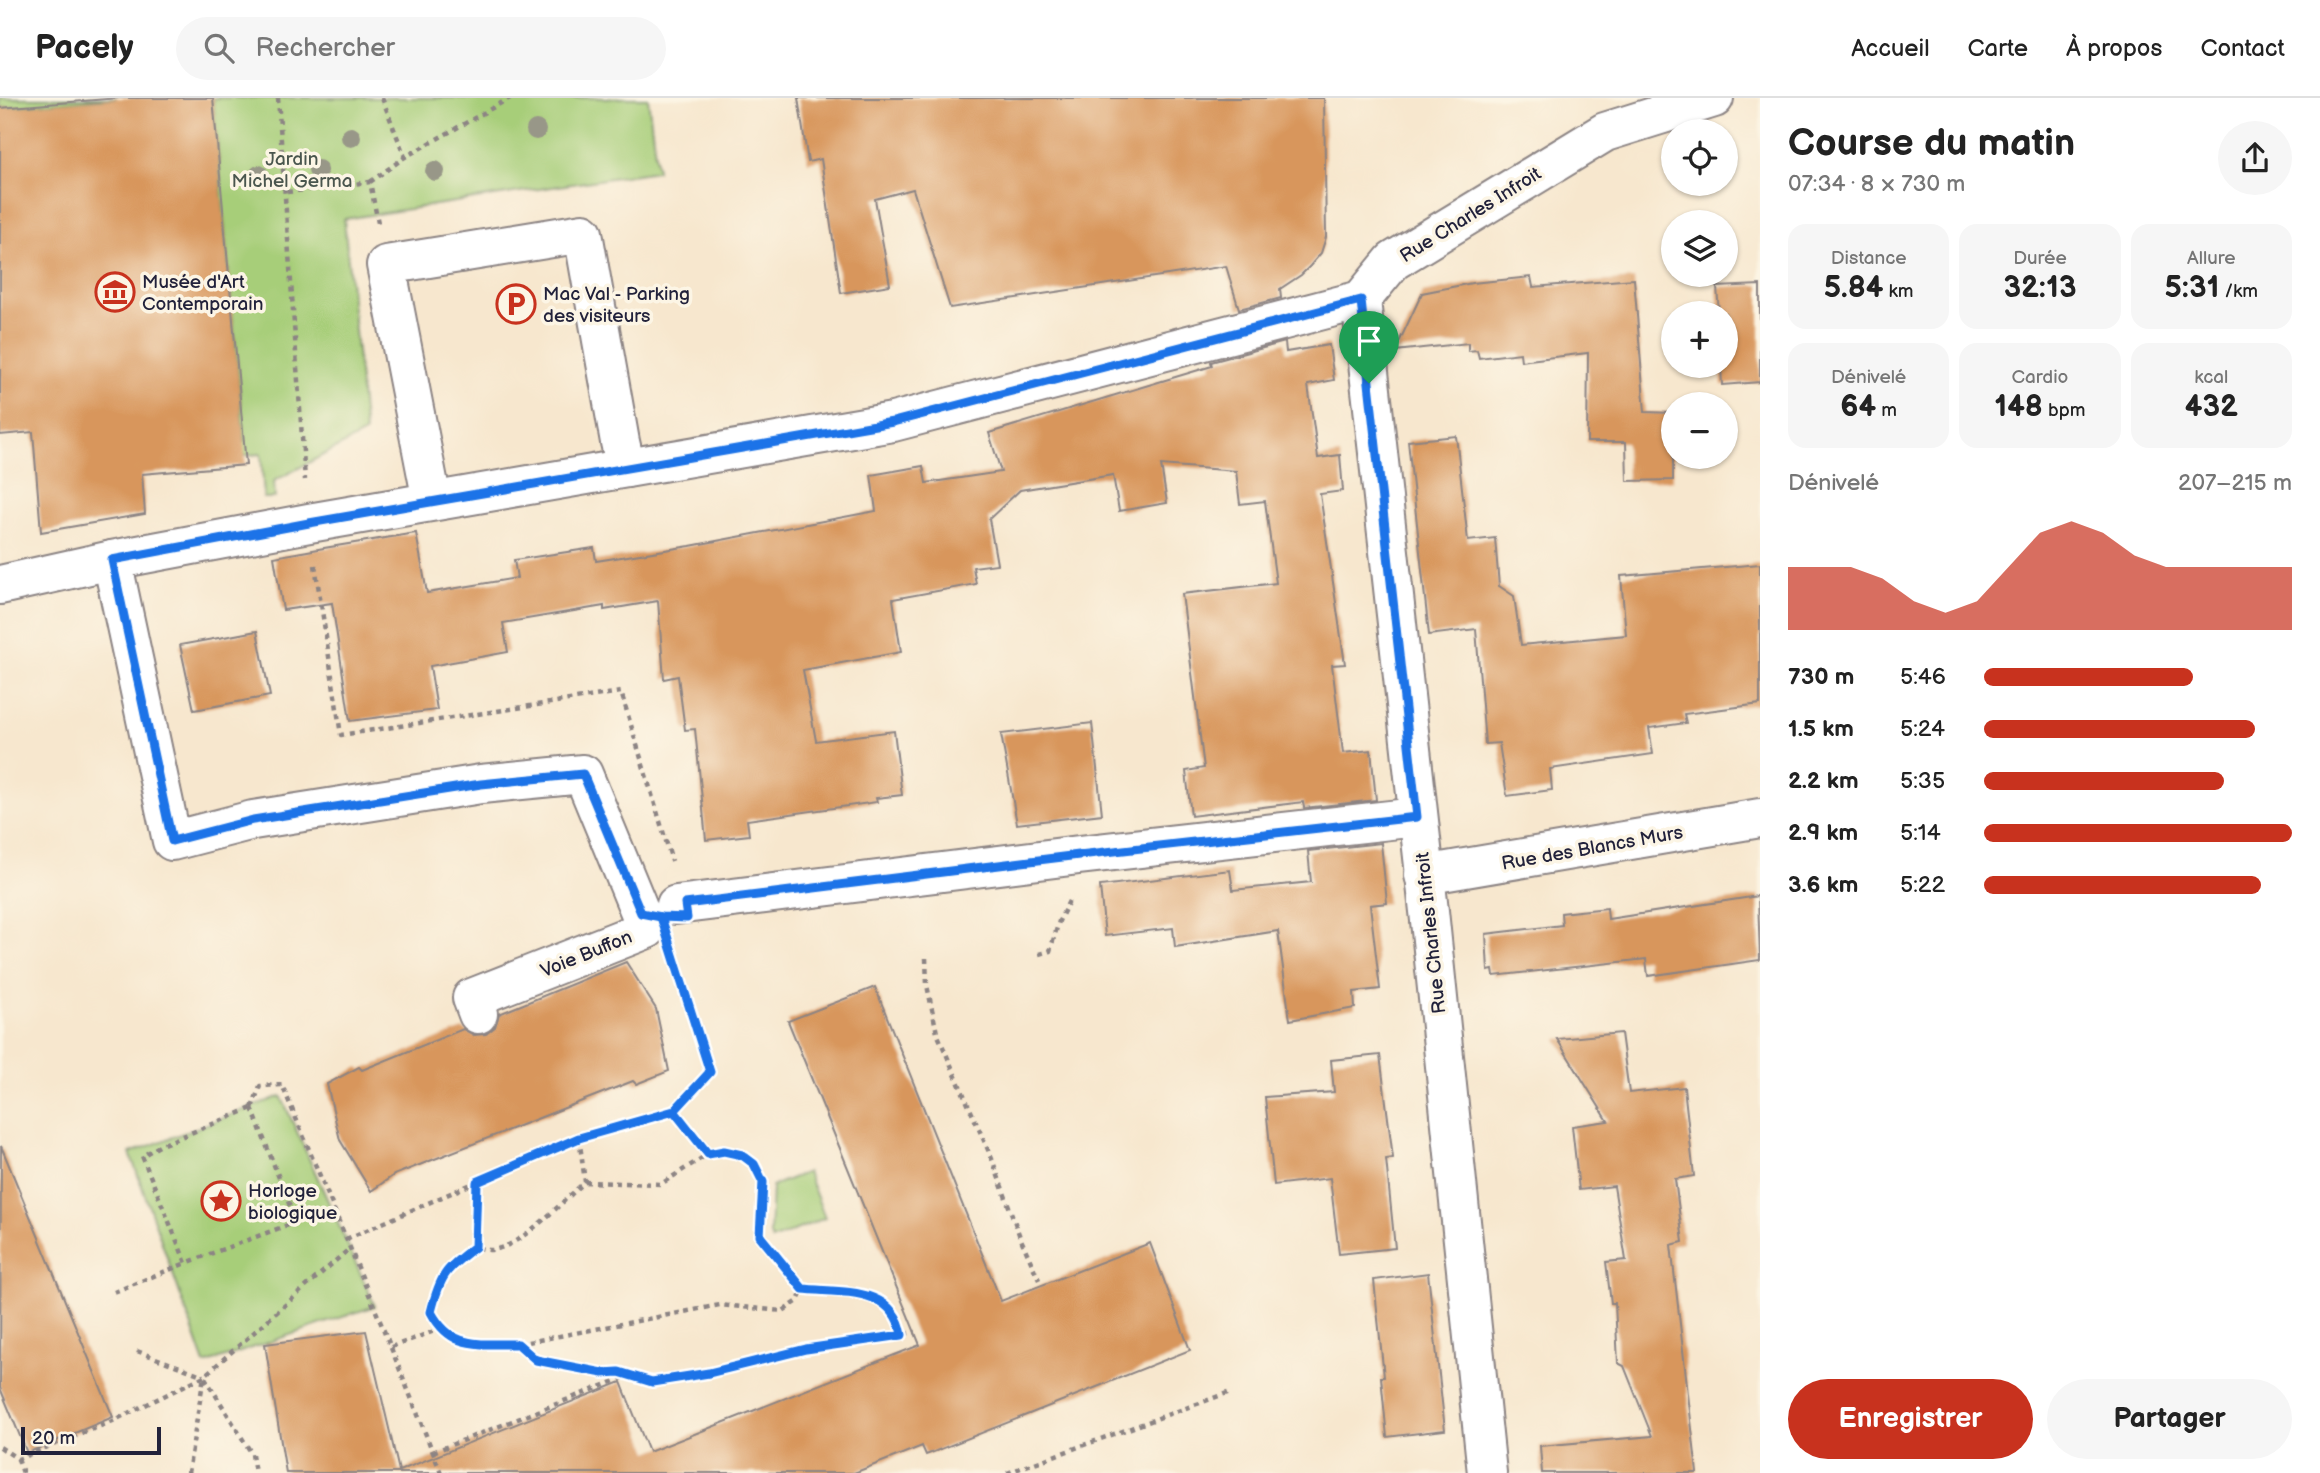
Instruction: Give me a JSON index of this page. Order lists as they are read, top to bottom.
{
  "streets": {
    "street": ["Rue Charles Infroit", "Rue des Blancs Murs", "Voie Buffon"]
  },
  "crossings": [
    ["Rue Charles Infroit", "Rue des Blancs Murs"]
  ],
  "parks": ["Jardin Michel Germa"],
  "places": {
    "museum": ["Musée d'Art Contemporain"],
    "parking": ["Mac Val - Parking des visiteurs"],
    "place": ["Horloge biologique"]
  },
  "scale_bar": "20 m",
  "page": {
    "header": "Pacely",
    "search": "Rechercher",
    "nav": [
      "Accueil",
      "Carte",
      "À propos",
      "Contact"
    ],
    "heading": ["Course du matin", "07:34 · 8 × 730 m"],
    "map_buttons": ["+", "−"],
    "stats": [
      ["Distance", "5.84 km"],
      ["Durée", "32:13"],
      ["Allure", "5:31 /km"],
      ["Dénivelé", "64 m"],
      ["Cardio", "148 bpm"],
      ["kcal", "432"]
    ],
    "chart": ["Dénivelé", "207–215 m"],
    "list": [
      {
        "name": "730 m",
        "note": "5:46"
      },
      {
        "name": "1.5 km",
        "note": "5:24"
      },
      {
        "name": "2.2 km",
        "note": "5:35"
      },
      {
        "name": "2.9 km",
        "note": "5:14"
      },
      {
        "name": "3.6 km",
        "note": "5:22"
      }
    ],
    "buttons": ["Enregistrer", "Partager"],
    "scale": "20 m"
  }
}
